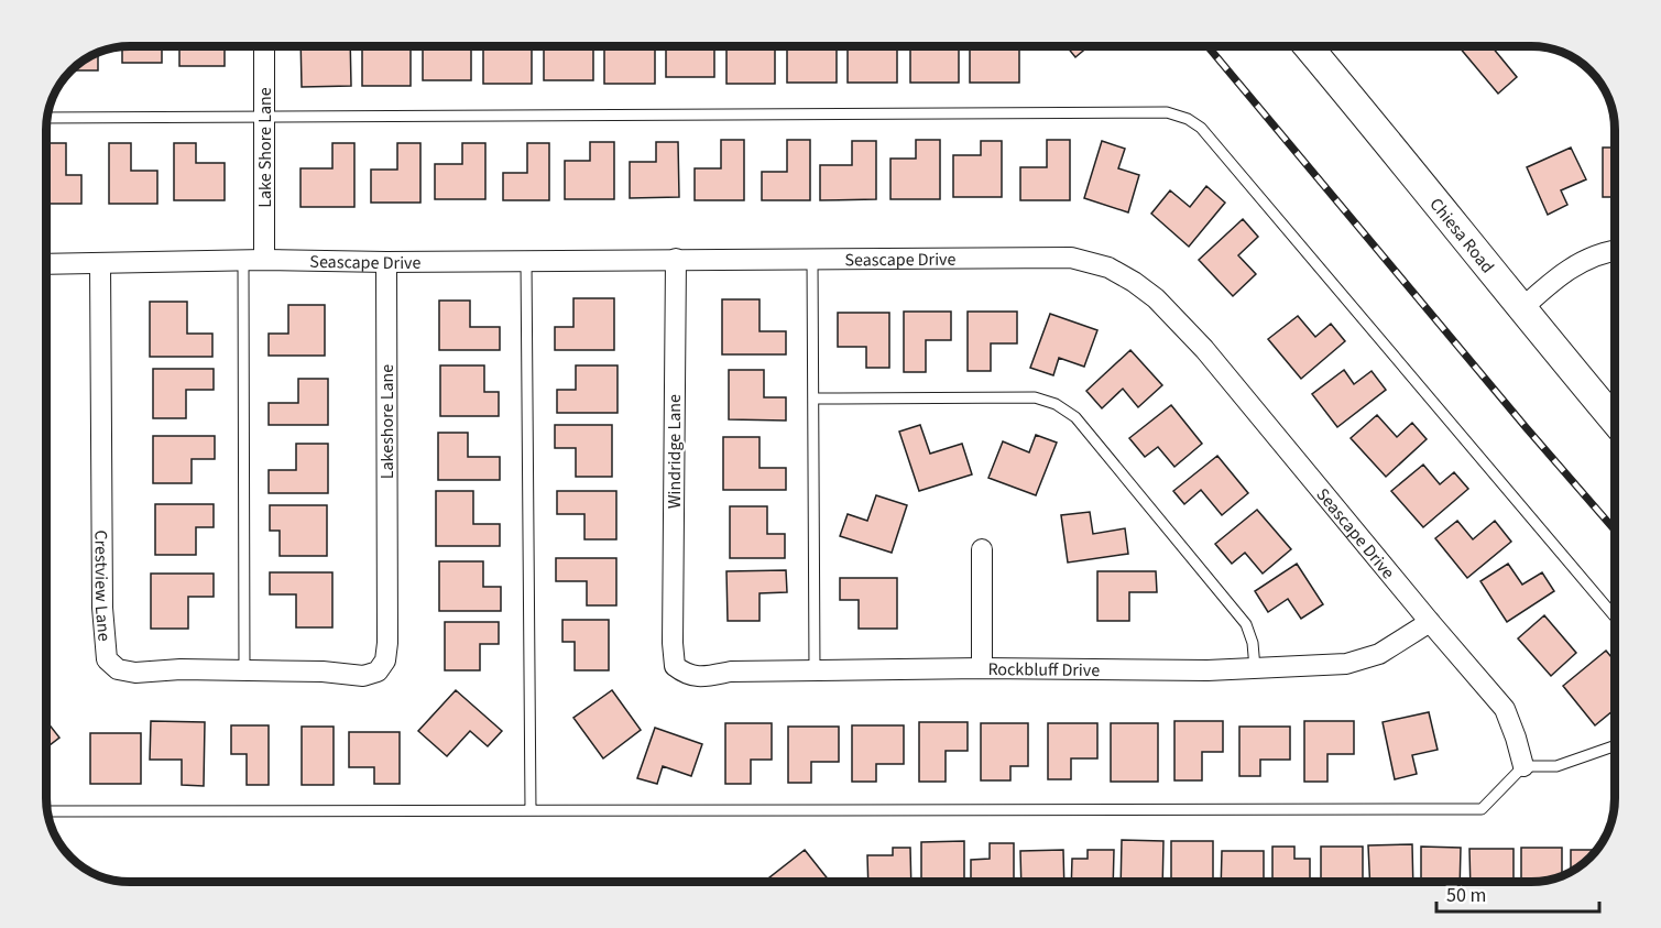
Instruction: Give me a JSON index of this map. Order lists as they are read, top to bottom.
{
  "streets": {
    "main road": ["Chiesa Road"],
    "street": [
      "Lake Shore Lane",
      "Seascape Drive",
      "Lakeshore Lane",
      "Windridge Lane",
      "Crestview Lane",
      "Rockbluff Drive"
    ]
  },
  "crossings": [
    ["Lake Shore Lane", "Seascape Drive"],
    ["Seascape Drive", "Lakeshore Lane"],
    ["Seascape Drive", "Windridge Lane"],
    ["Seascape Drive", "Crestview Lane"],
    ["Seascape Drive", "Rockbluff Drive"],
    ["Lakeshore Lane", "Crestview Lane"],
    ["Windridge Lane", "Rockbluff Drive"]
  ],
  "scale_bar": "50 m"
}
